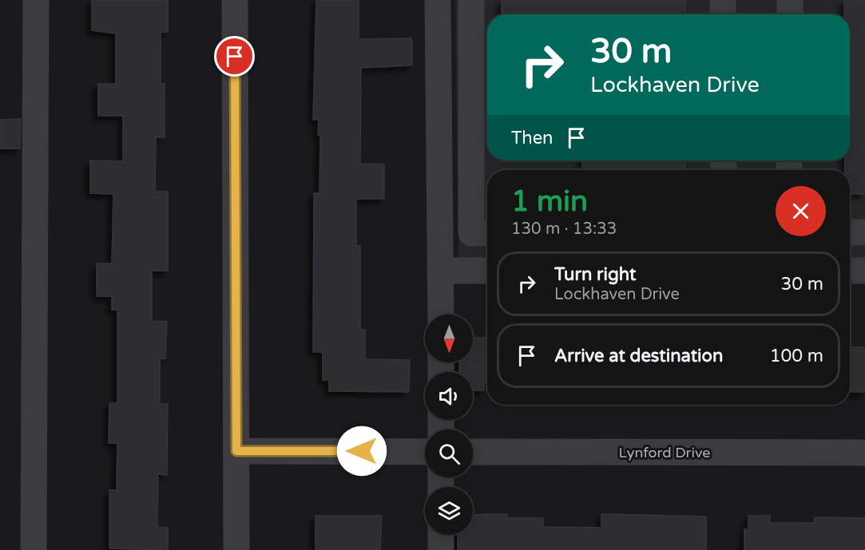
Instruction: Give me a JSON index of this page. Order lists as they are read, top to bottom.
{
  "streets": {
    "street": ["Lynford Drive"]
  },
  "north": "bottom",
  "page": {
    "turn": ["30 m", "Lockhaven Drive"],
    "then": "Then",
    "heading": ["1 min", "130 m · 13:33"],
    "list": [
      {
        "name": "Turn right",
        "note": "Lockhaven Drive",
        "value": "30 m"
      },
      {
        "name": "Arrive at destination",
        "value": "100 m"
      }
    ]
  }
}
